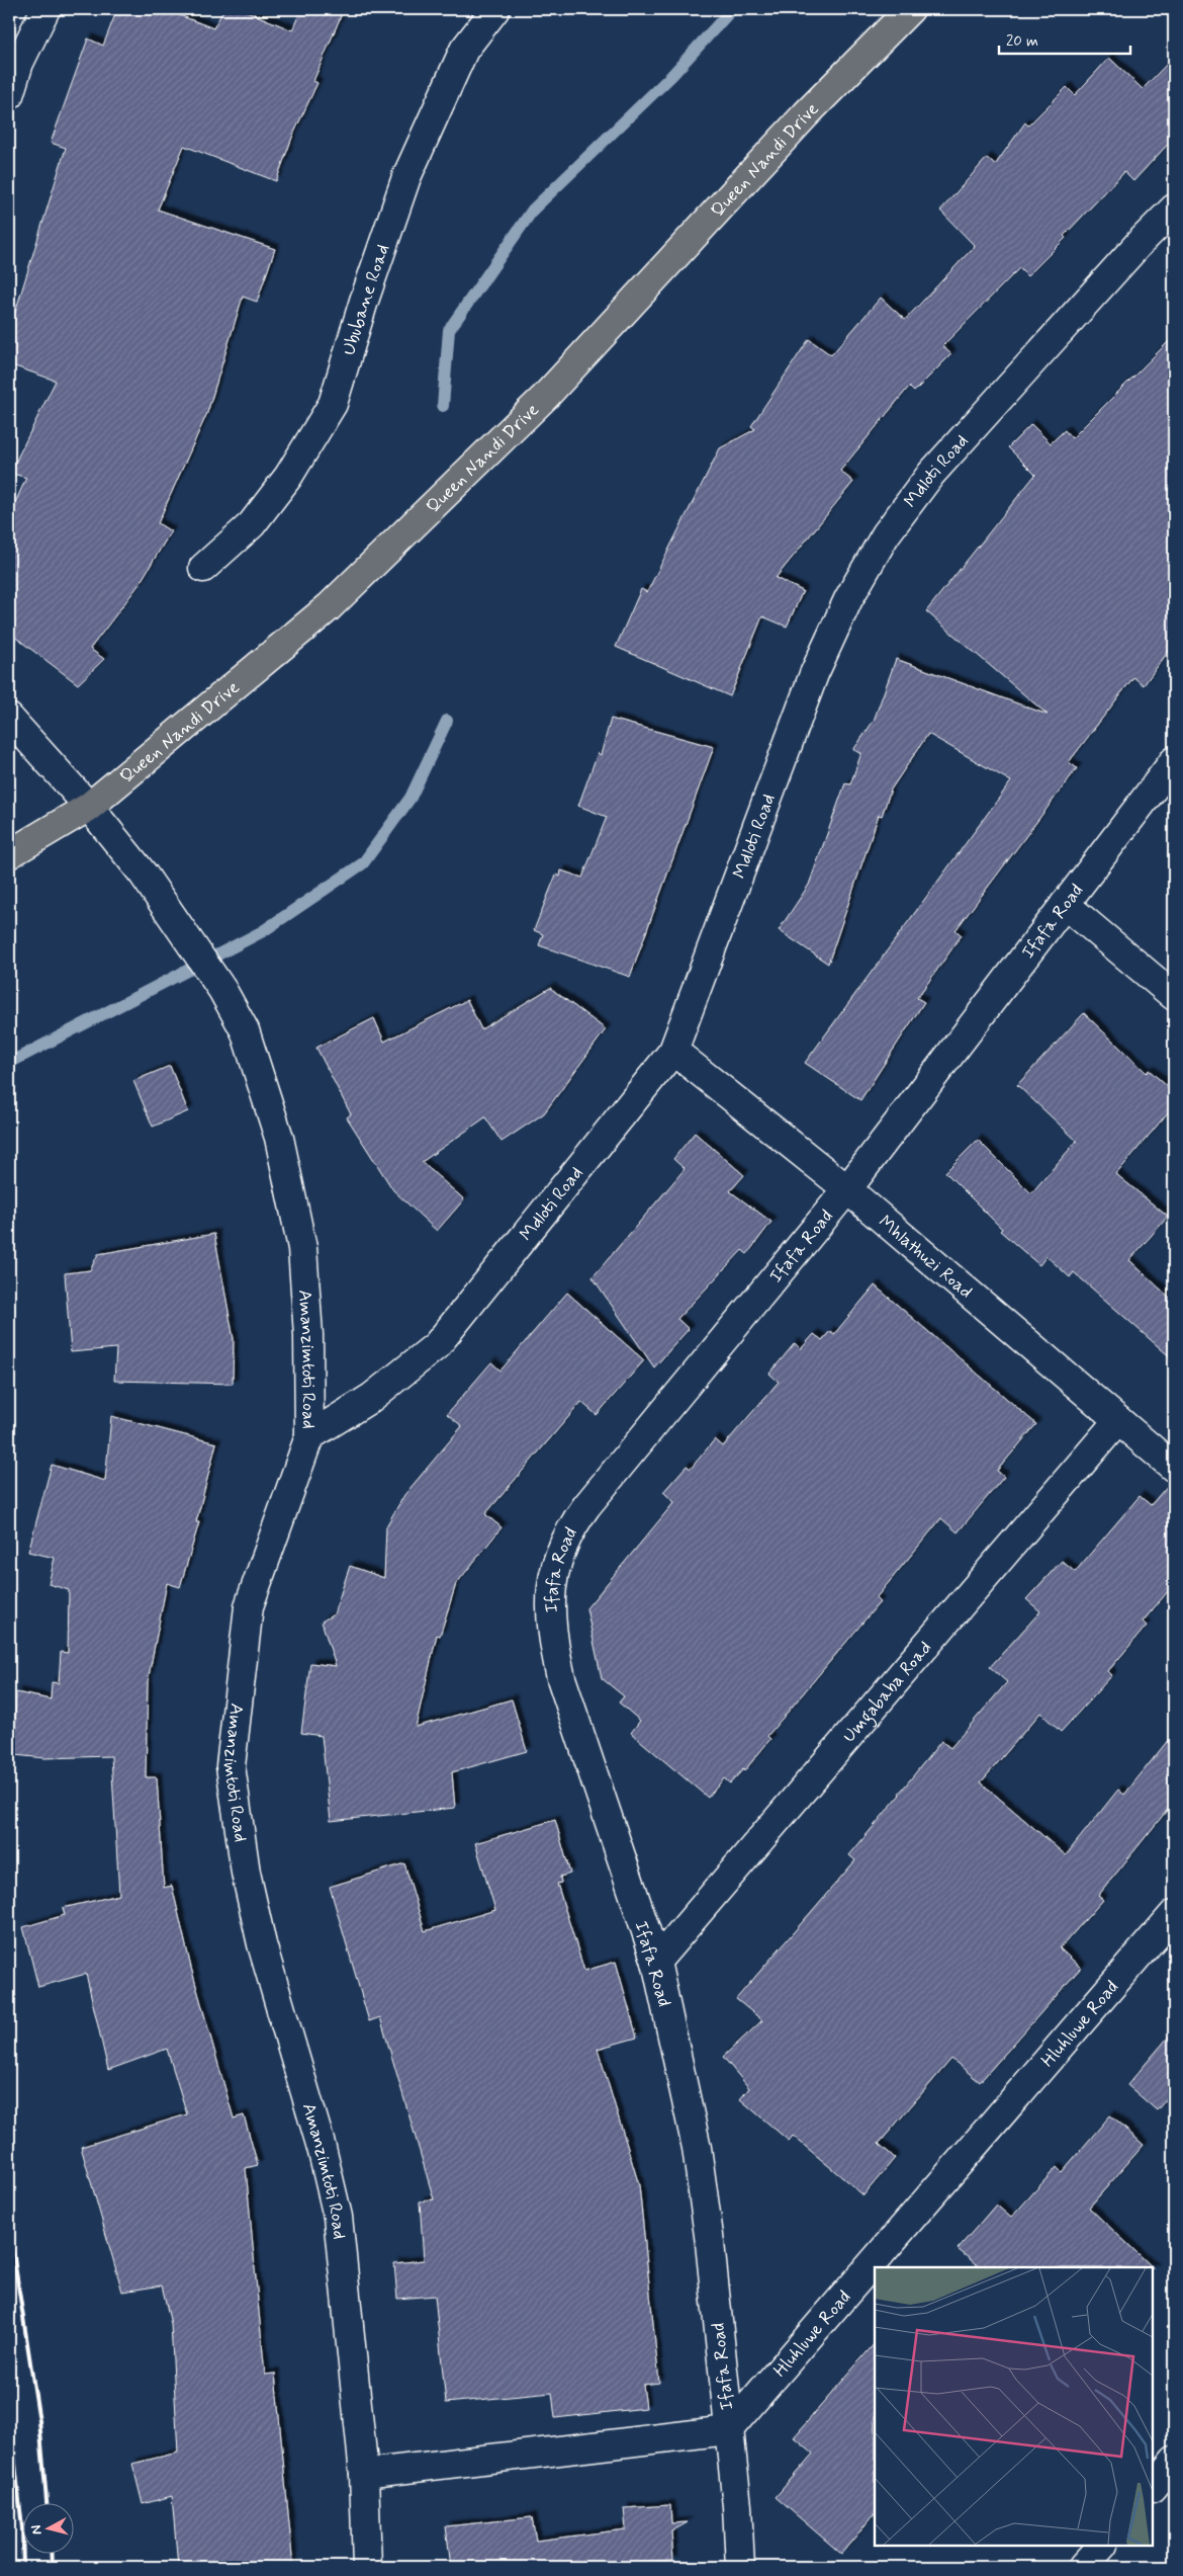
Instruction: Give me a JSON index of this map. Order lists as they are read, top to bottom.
{
  "streets": {
    "main road": ["Queen Nandi Drive"],
    "street": [
      "Ububane Road",
      "Mdloti Road",
      "Ifafa Road",
      "Mhlathuzi Road",
      "Amanzimtoti Road",
      "Umgababa Road",
      "Hluhluwe Road"
    ]
  },
  "crossings": [
    ["Queen Nandi Drive", "Amanzimtoti Road"],
    ["Mdloti Road", "Mhlathuzi Road"],
    ["Mdloti Road", "Amanzimtoti Road"],
    ["Ifafa Road", "Mhlathuzi Road"],
    ["Ifafa Road", "Umgababa Road"],
    ["Ifafa Road", "Hluhluwe Road"],
    ["Mhlathuzi Road", "Umgababa Road"]
  ],
  "scale_bar": "20 m",
  "north": "left"
}
